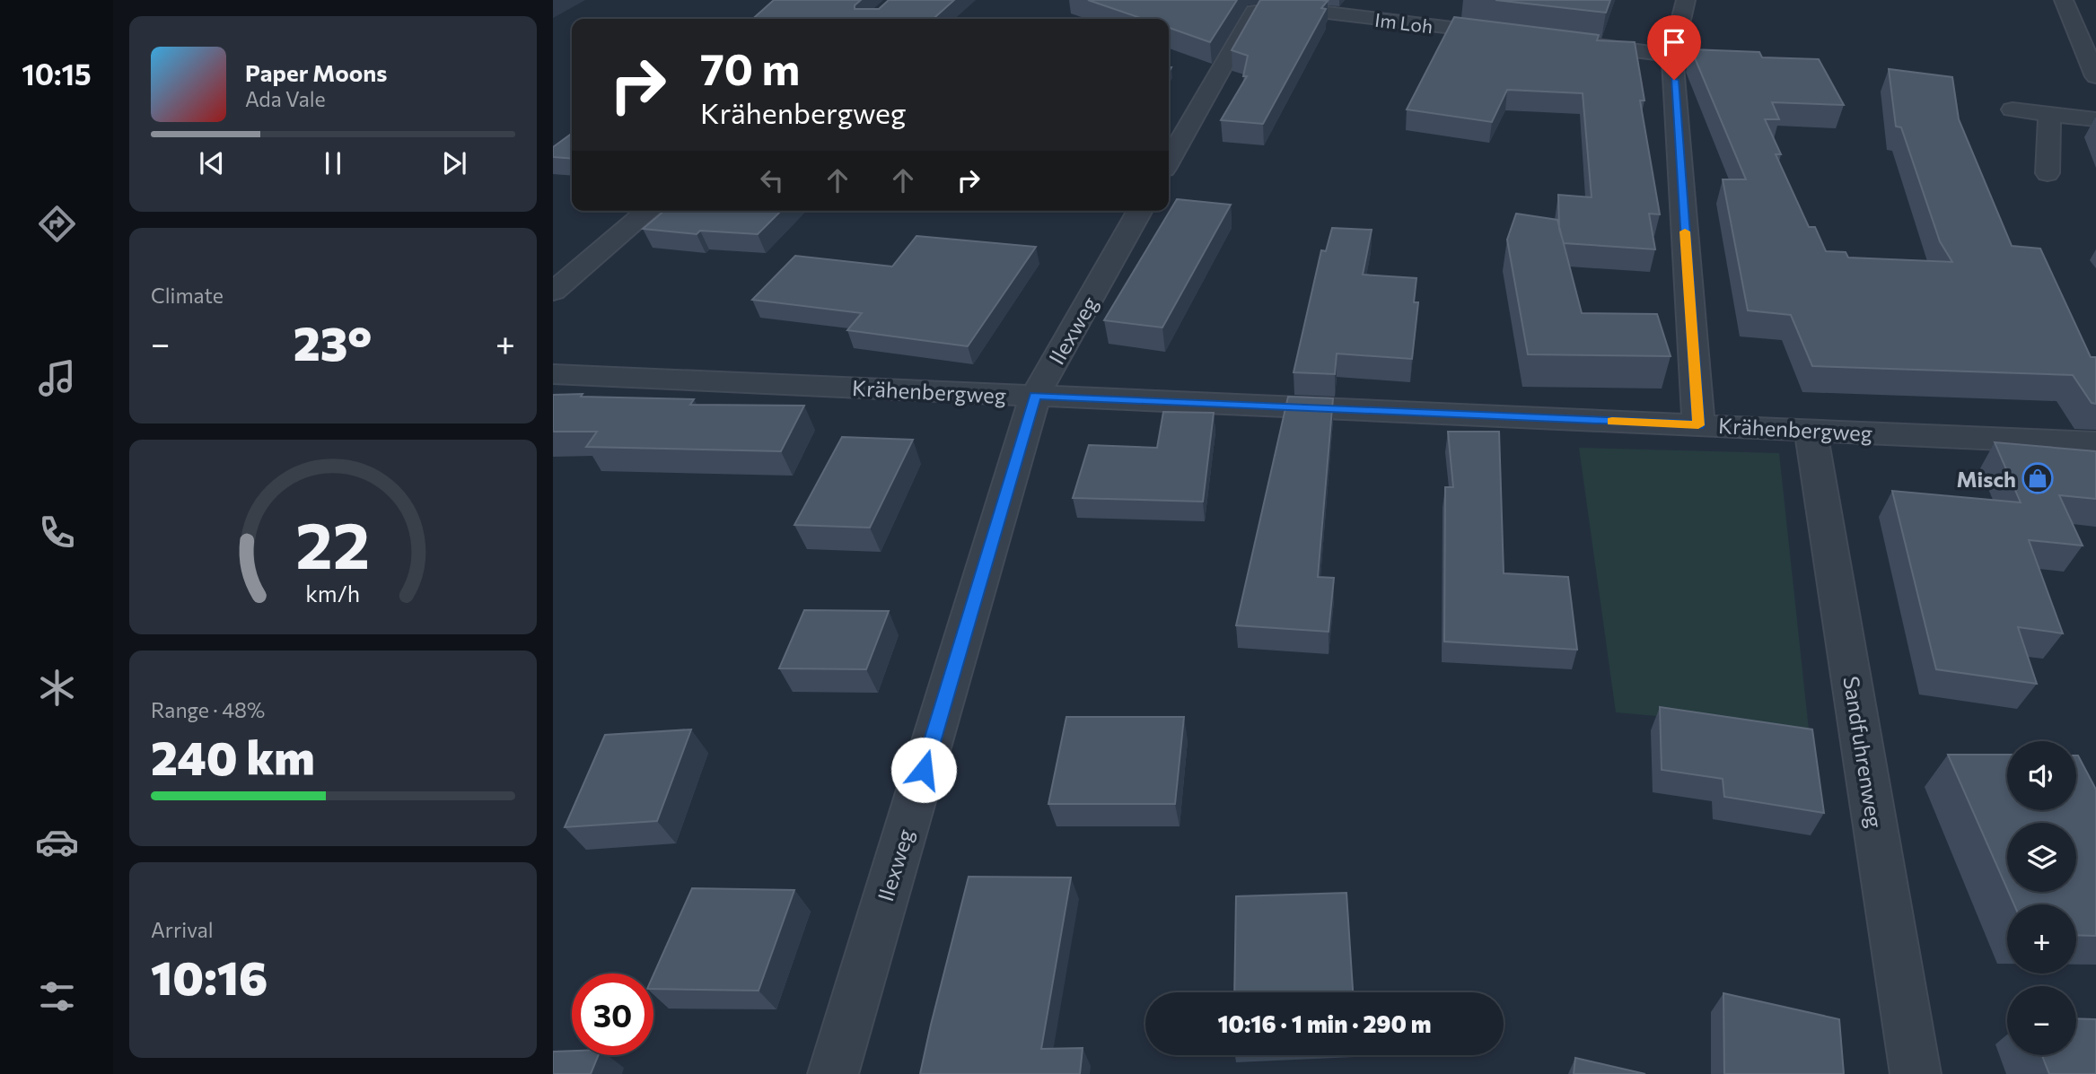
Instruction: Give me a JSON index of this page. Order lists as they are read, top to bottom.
{
  "streets": {
    "street": [
      "Im Loh",
      "Ilexweg",
      "Krähenbergweg",
      "Sandfuhrenweg"
    ]
  },
  "crossings": [
    ["Ilexweg", "Krähenbergweg"],
    ["Krähenbergweg", "Sandfuhrenweg"]
  ],
  "places": {
    "shop": ["Misch"]
  },
  "page": {
    "tabs": "10:15",
    "turn": ["70 m", "Krähenbergweg"],
    "song": ["Paper Moons", "Ada Vale"],
    "tile": [
      "Climate",
      ["Range · 48%", "240 km"],
      ["Arrival", "10:16"]
    ],
    "heat": ["−", "23°", "+"],
    "map_buttons": ["+", "−"],
    "limit": "30",
    "trip": "10:16 · 1 min · 290 m",
    "gauge": ["22", "km/h"]
  }
}
